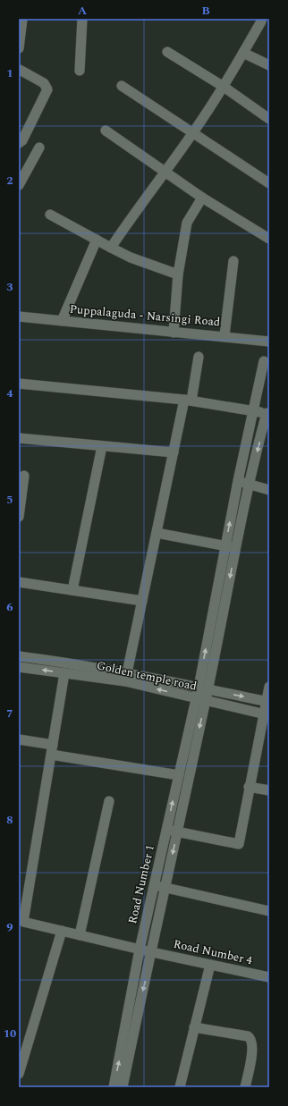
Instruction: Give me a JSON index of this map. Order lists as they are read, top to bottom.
{
  "streets": {
    "street": [
      "Puppalaguda - Narsingi Road",
      "Golden temple road",
      "Road Number 1",
      "Road Number 4"
    ]
  },
  "crossings": [
    ["Golden temple road", "Road Number 1"],
    ["Road Number 1", "Road Number 4"]
  ],
  "grid": {
    "columns": ["A", "B"],
    "rows": [
      "1",
      "2",
      "3",
      "4",
      "5",
      "6",
      "7",
      "8",
      "9",
      "10"
    ]
  }
}
